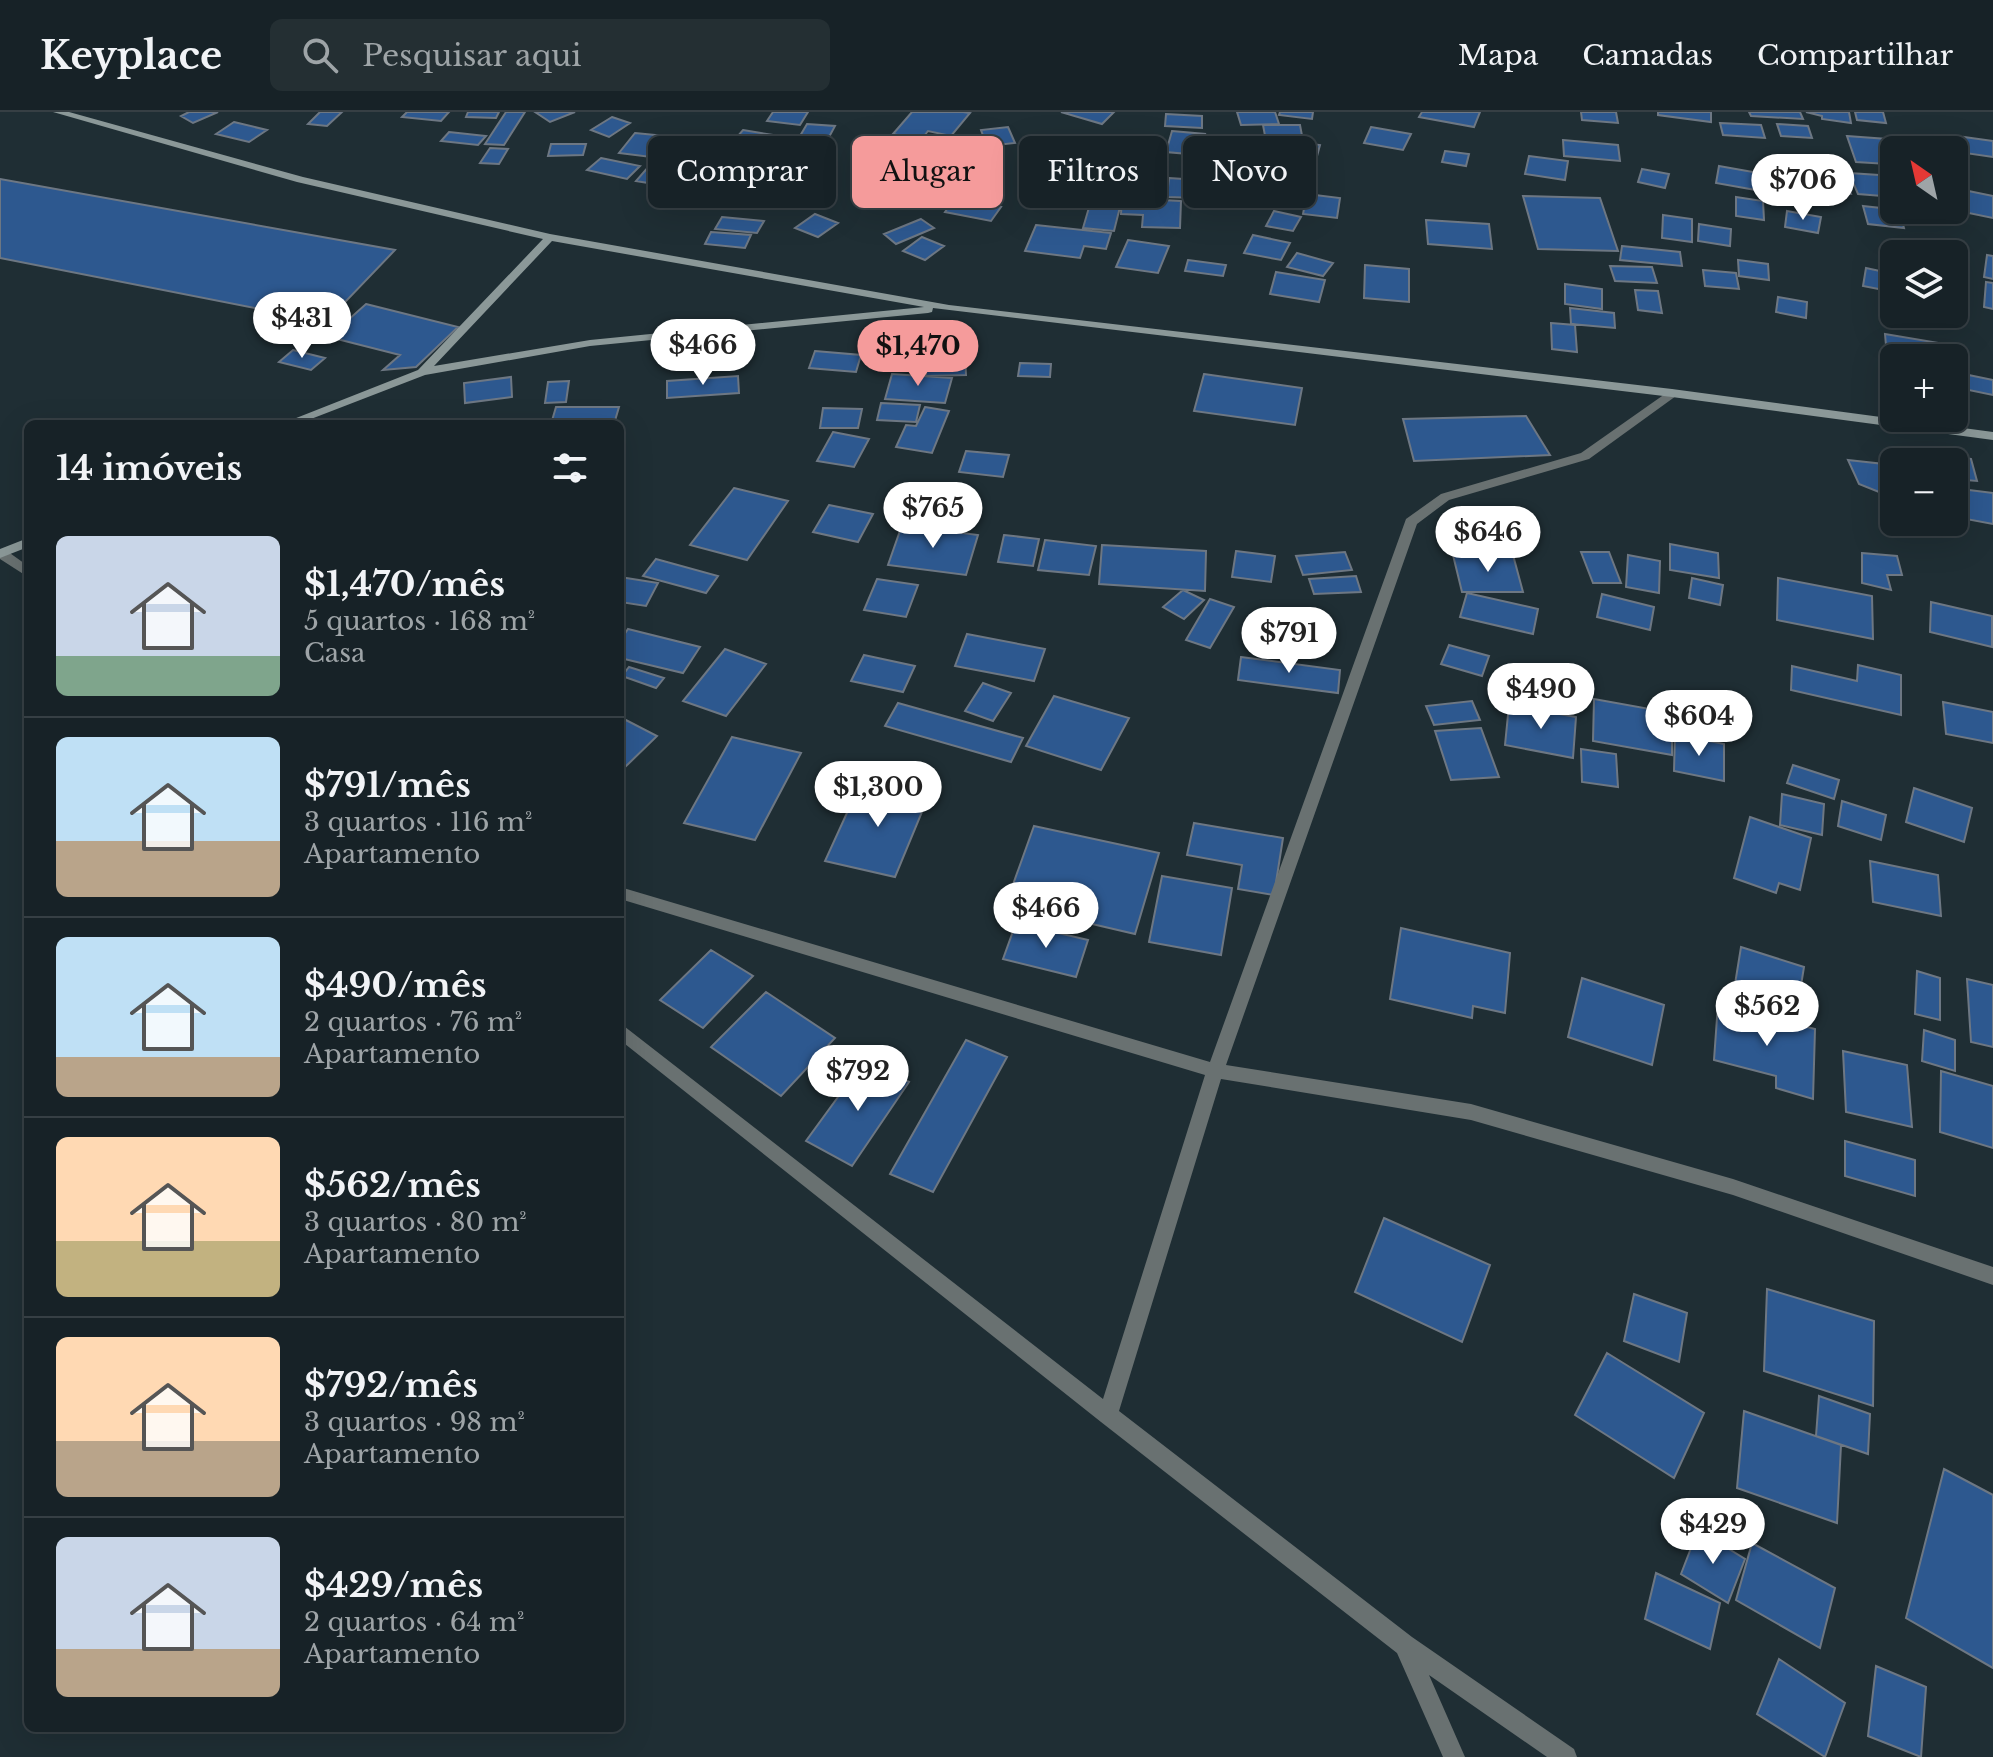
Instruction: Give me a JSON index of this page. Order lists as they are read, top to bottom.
{
  "north": "top left",
  "page": {
    "header": "Keyplace",
    "search": "Pesquisar aqui",
    "nav": ["Mapa", "Camadas", "Compartilhar"],
    "map_buttons": ["+", "−"],
    "chip": [
      "Comprar",
      "Alugar",
      "Filtros",
      "Novo"
    ],
    "price": [
      "$706",
      "$431",
      "$466",
      "$1,470",
      "$765",
      "$646",
      "$791",
      "$490",
      "$604",
      "$1,300",
      "$466",
      "$562",
      "$792",
      "$429"
    ],
    "heading": "14 imóveis",
    "list": [
      {
        "name": "$1,470/mês",
        "note": "5 quartos · 168 m² · Casa"
      },
      {
        "name": "$791/mês",
        "note": "3 quartos · 116 m² · Apartamento"
      },
      {
        "name": "$490/mês",
        "note": "2 quartos · 76 m² · Apartamento"
      },
      {
        "name": "$562/mês",
        "note": "3 quartos · 80 m² · Apartamento"
      },
      {
        "name": "$792/mês",
        "note": "3 quartos · 98 m² · Apartamento"
      },
      {
        "name": "$429/mês",
        "note": "2 quartos · 64 m² · Apartamento"
      }
    ]
  }
}
